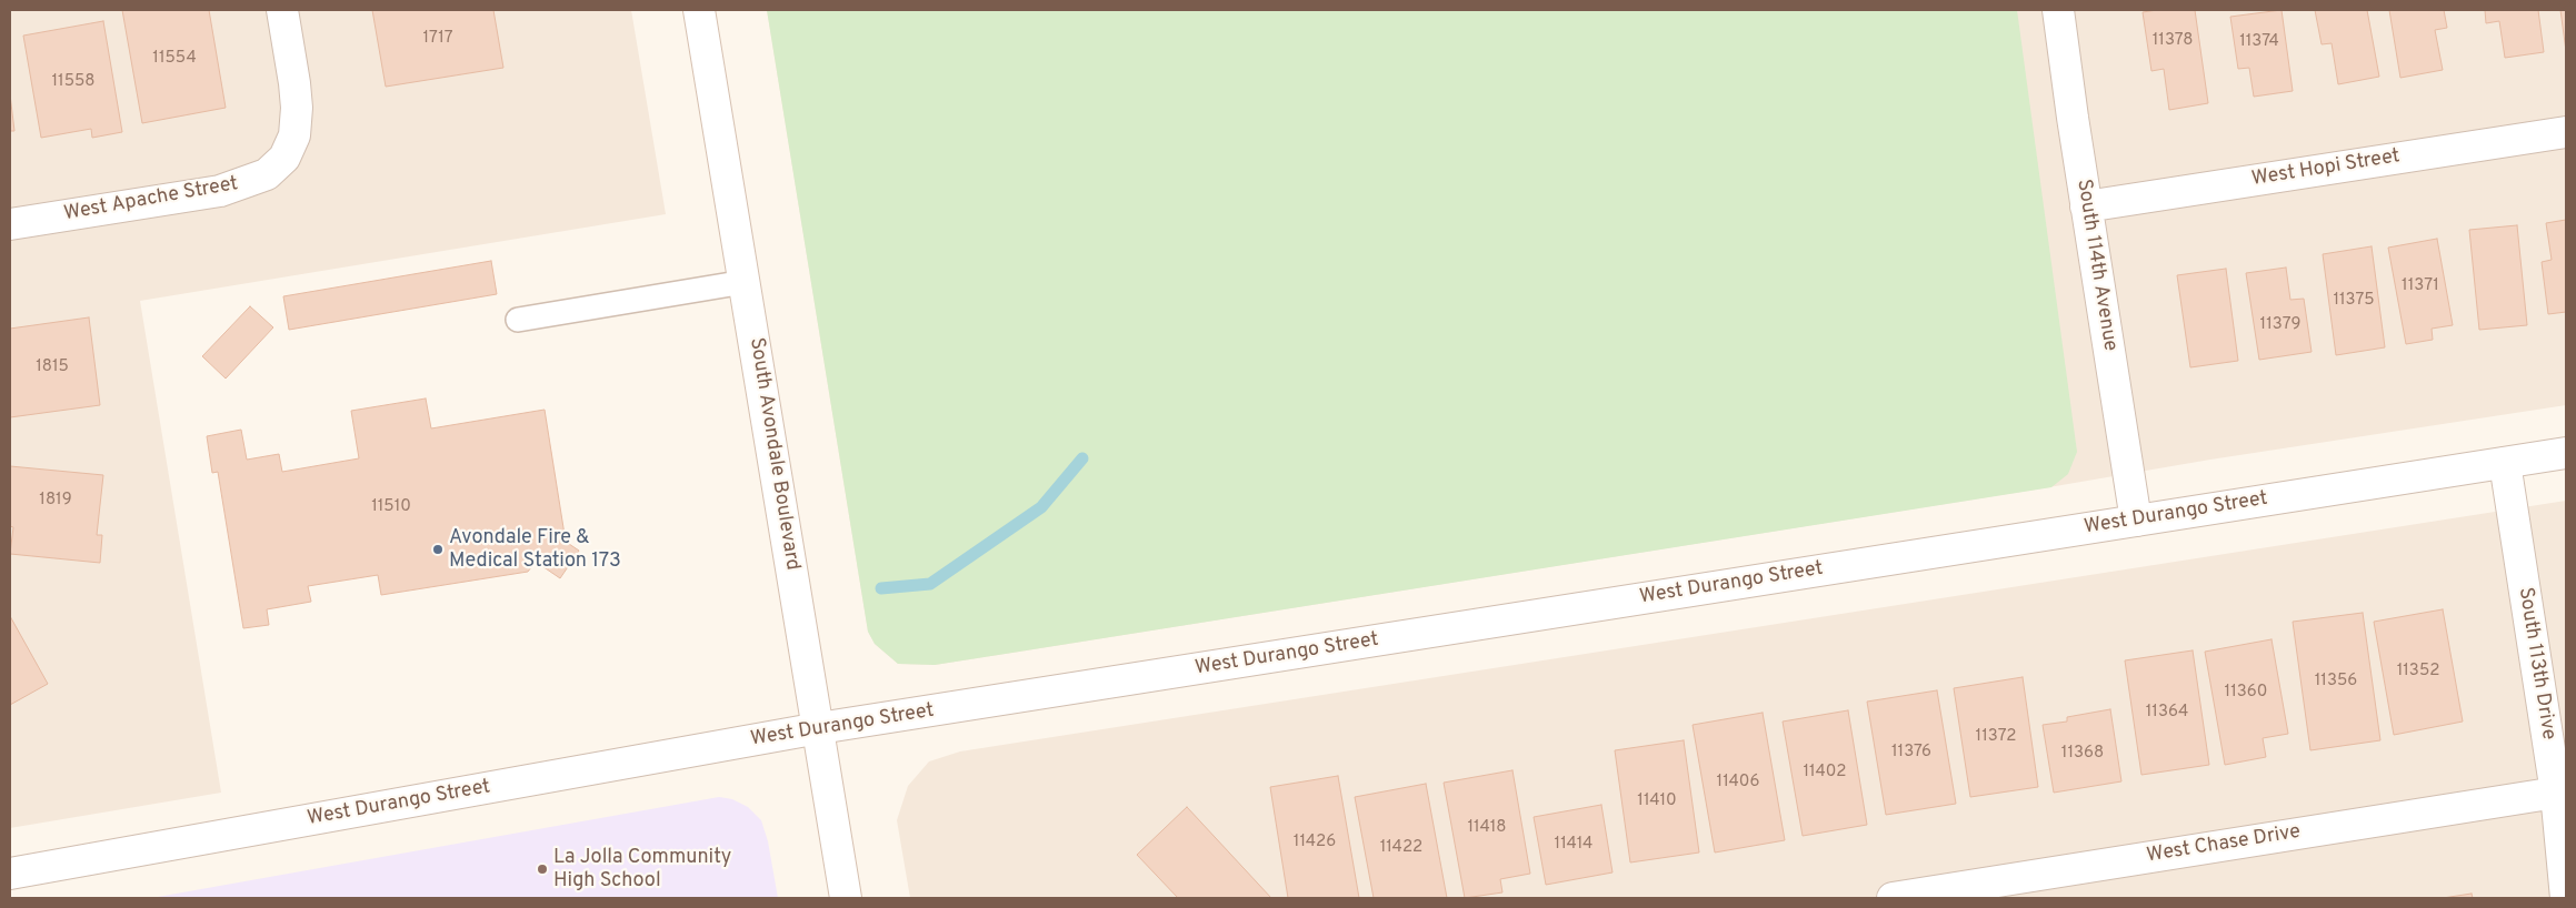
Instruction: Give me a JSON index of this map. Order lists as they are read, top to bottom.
{
  "streets": {
    "street": [
      "West Hopi Street",
      "West Apache Street",
      "South 114th Avenue",
      "South Avondale Boulevard",
      "West Durango Street",
      "South 113th Drive",
      "West Chase Drive"
    ]
  },
  "crossings": [
    ["West Hopi Street", "South 114th Avenue"],
    ["South 114th Avenue", "West Durango Street"],
    ["South Avondale Boulevard", "West Durango Street"],
    ["West Durango Street", "South 113th Drive"],
    ["South 113th Drive", "West Chase Drive"]
  ],
  "places": ["Avondale Fire & Medical Station 173", "La Jolla Community High School"],
  "house_numbers": [
    "1717",
    "11378",
    "11374",
    "11554",
    "11558",
    "11371",
    "11375",
    "11379",
    "1815",
    "1819",
    "11510",
    "11352",
    "11356",
    "11360",
    "11364",
    "11372",
    "11376",
    "11368",
    "11402",
    "11406",
    "11410",
    "11418",
    "11426",
    "11414",
    "11422"
  ]
}
